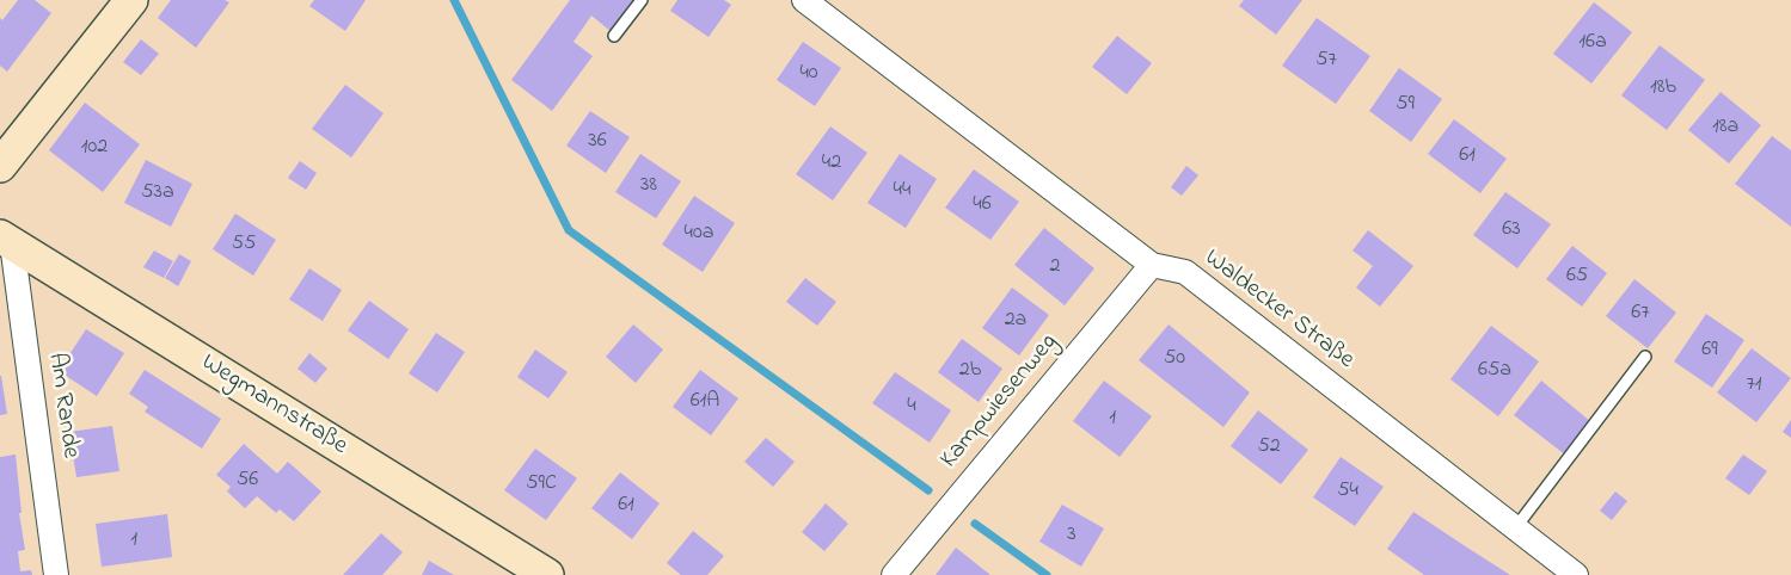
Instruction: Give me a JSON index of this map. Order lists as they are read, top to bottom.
{
  "streets": {
    "street": [
      "Waldecker Straße",
      "Kampwiesenweg",
      "Am Rande",
      "Wegmannstraße"
    ]
  },
  "crossings": [
    ["Waldecker Straße", "Kampwiesenweg"],
    ["Am Rande", "Wegmannstraße"]
  ],
  "house_numbers": [
    "16a",
    "57",
    "40",
    "18b",
    "59",
    "18a",
    "36",
    "102",
    "61",
    "42",
    "38",
    "44",
    "53a",
    "46",
    "63",
    "40a",
    "55",
    "2",
    "65",
    "67",
    "2a",
    "69",
    "50",
    "2b",
    "65a",
    "71",
    "61A",
    "4",
    "1",
    "52",
    "56",
    "59C",
    "54",
    "61",
    "3",
    "1"
  ]
}
